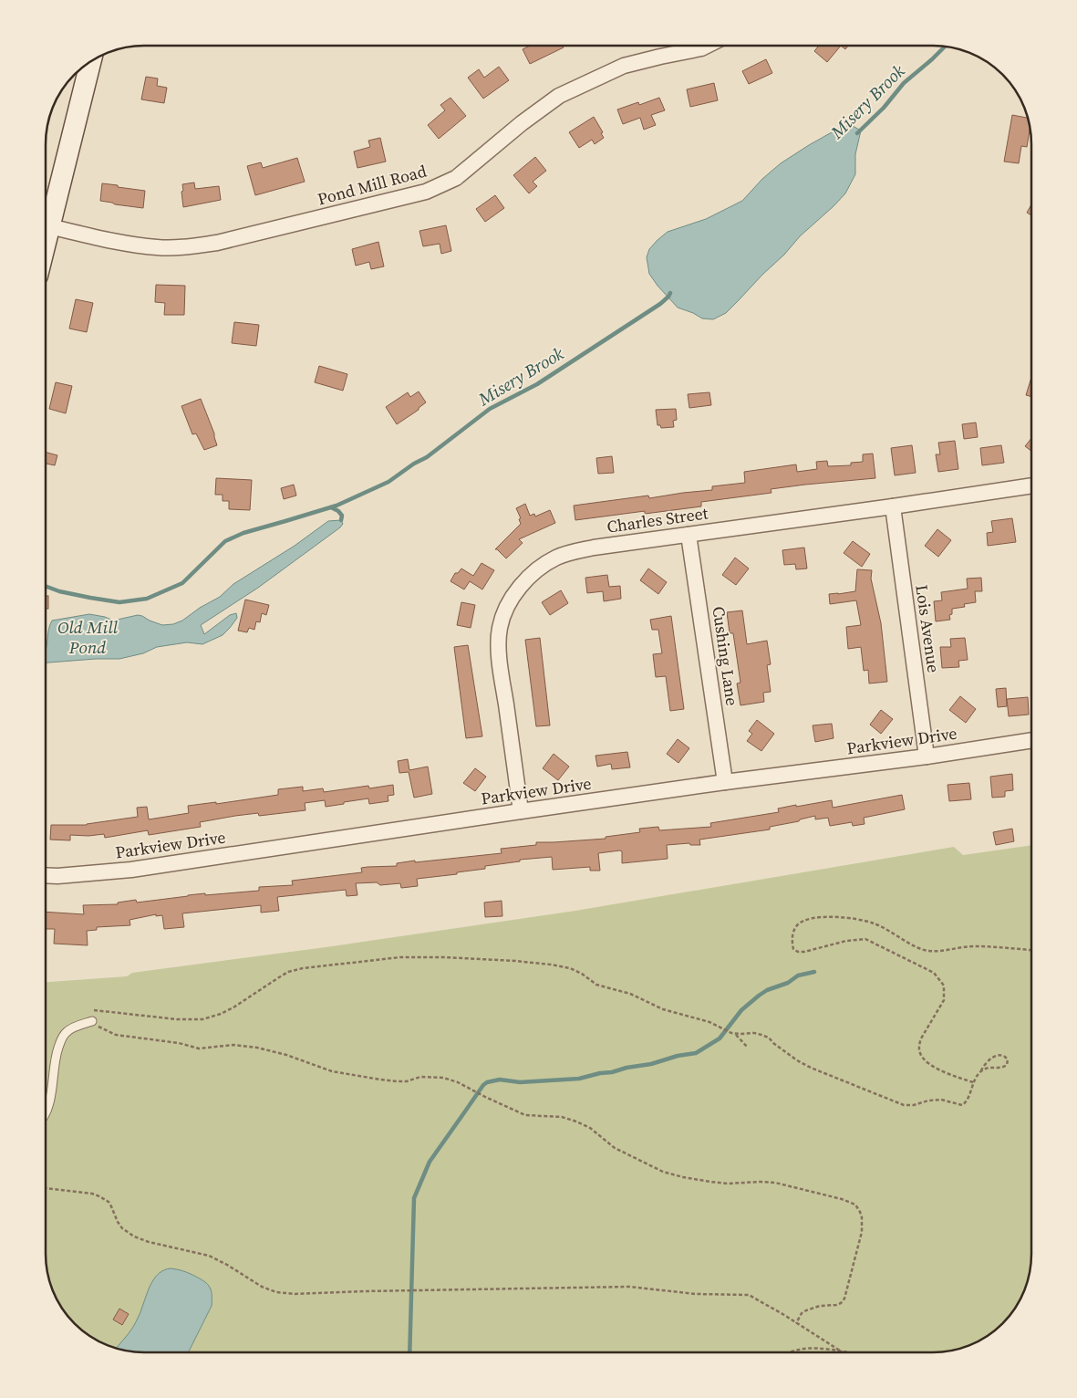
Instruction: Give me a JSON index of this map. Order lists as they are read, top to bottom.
{
  "streets": {
    "street": [
      "Pond Mill Road",
      "Charles Street",
      "Lois Avenue",
      "Cushing Lane",
      "Parkview Drive"
    ]
  },
  "crossings": [
    ["Charles Street", "Lois Avenue"],
    ["Charles Street", "Cushing Lane"],
    ["Charles Street", "Parkview Drive"],
    ["Lois Avenue", "Parkview Drive"],
    ["Cushing Lane", "Parkview Drive"]
  ],
  "water": ["Misery Brook", "Old Mill Pond"]
}
